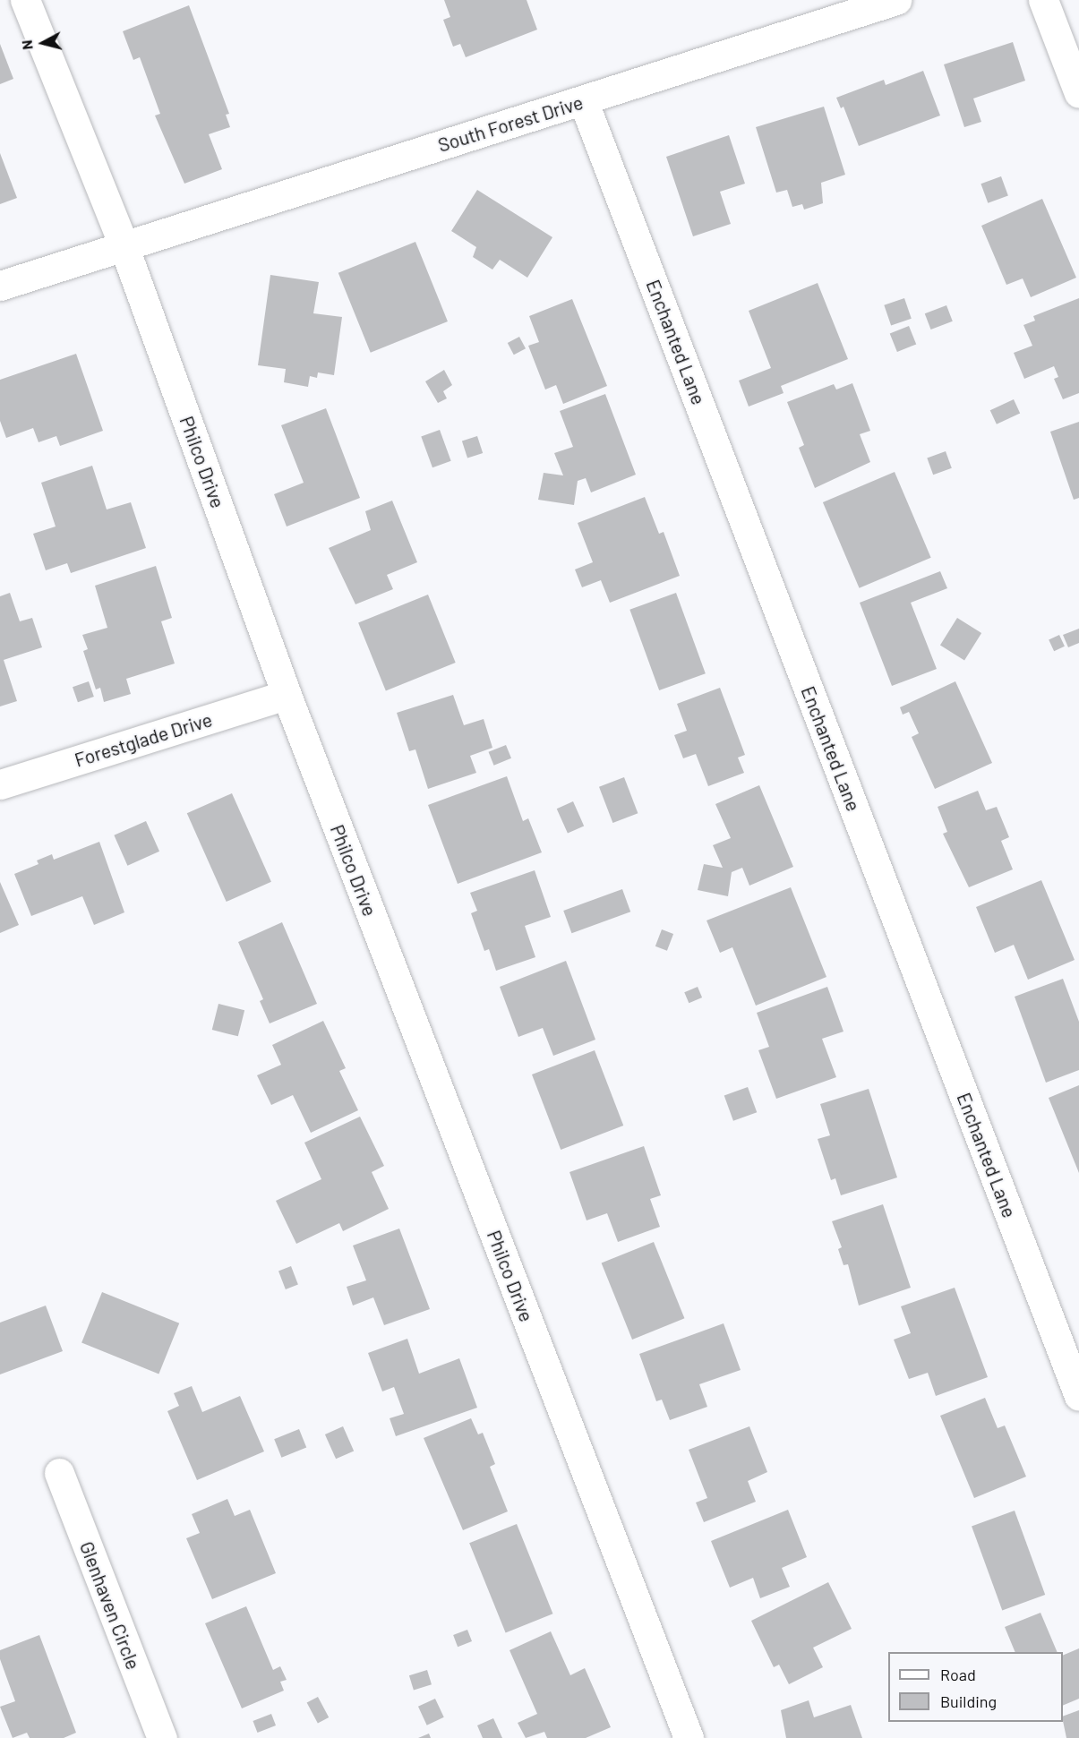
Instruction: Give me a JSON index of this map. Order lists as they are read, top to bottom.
{
  "streets": {
    "street": [
      "South Forest Drive",
      "Enchanted Lane",
      "Philco Drive",
      "Forestglade Drive",
      "Glenhaven Circle"
    ]
  },
  "crossings": [
    ["South Forest Drive", "Enchanted Lane"],
    ["South Forest Drive", "Philco Drive"],
    ["Philco Drive", "Forestglade Drive"]
  ],
  "legend": ["Road", "Building"],
  "north": "left"
}
